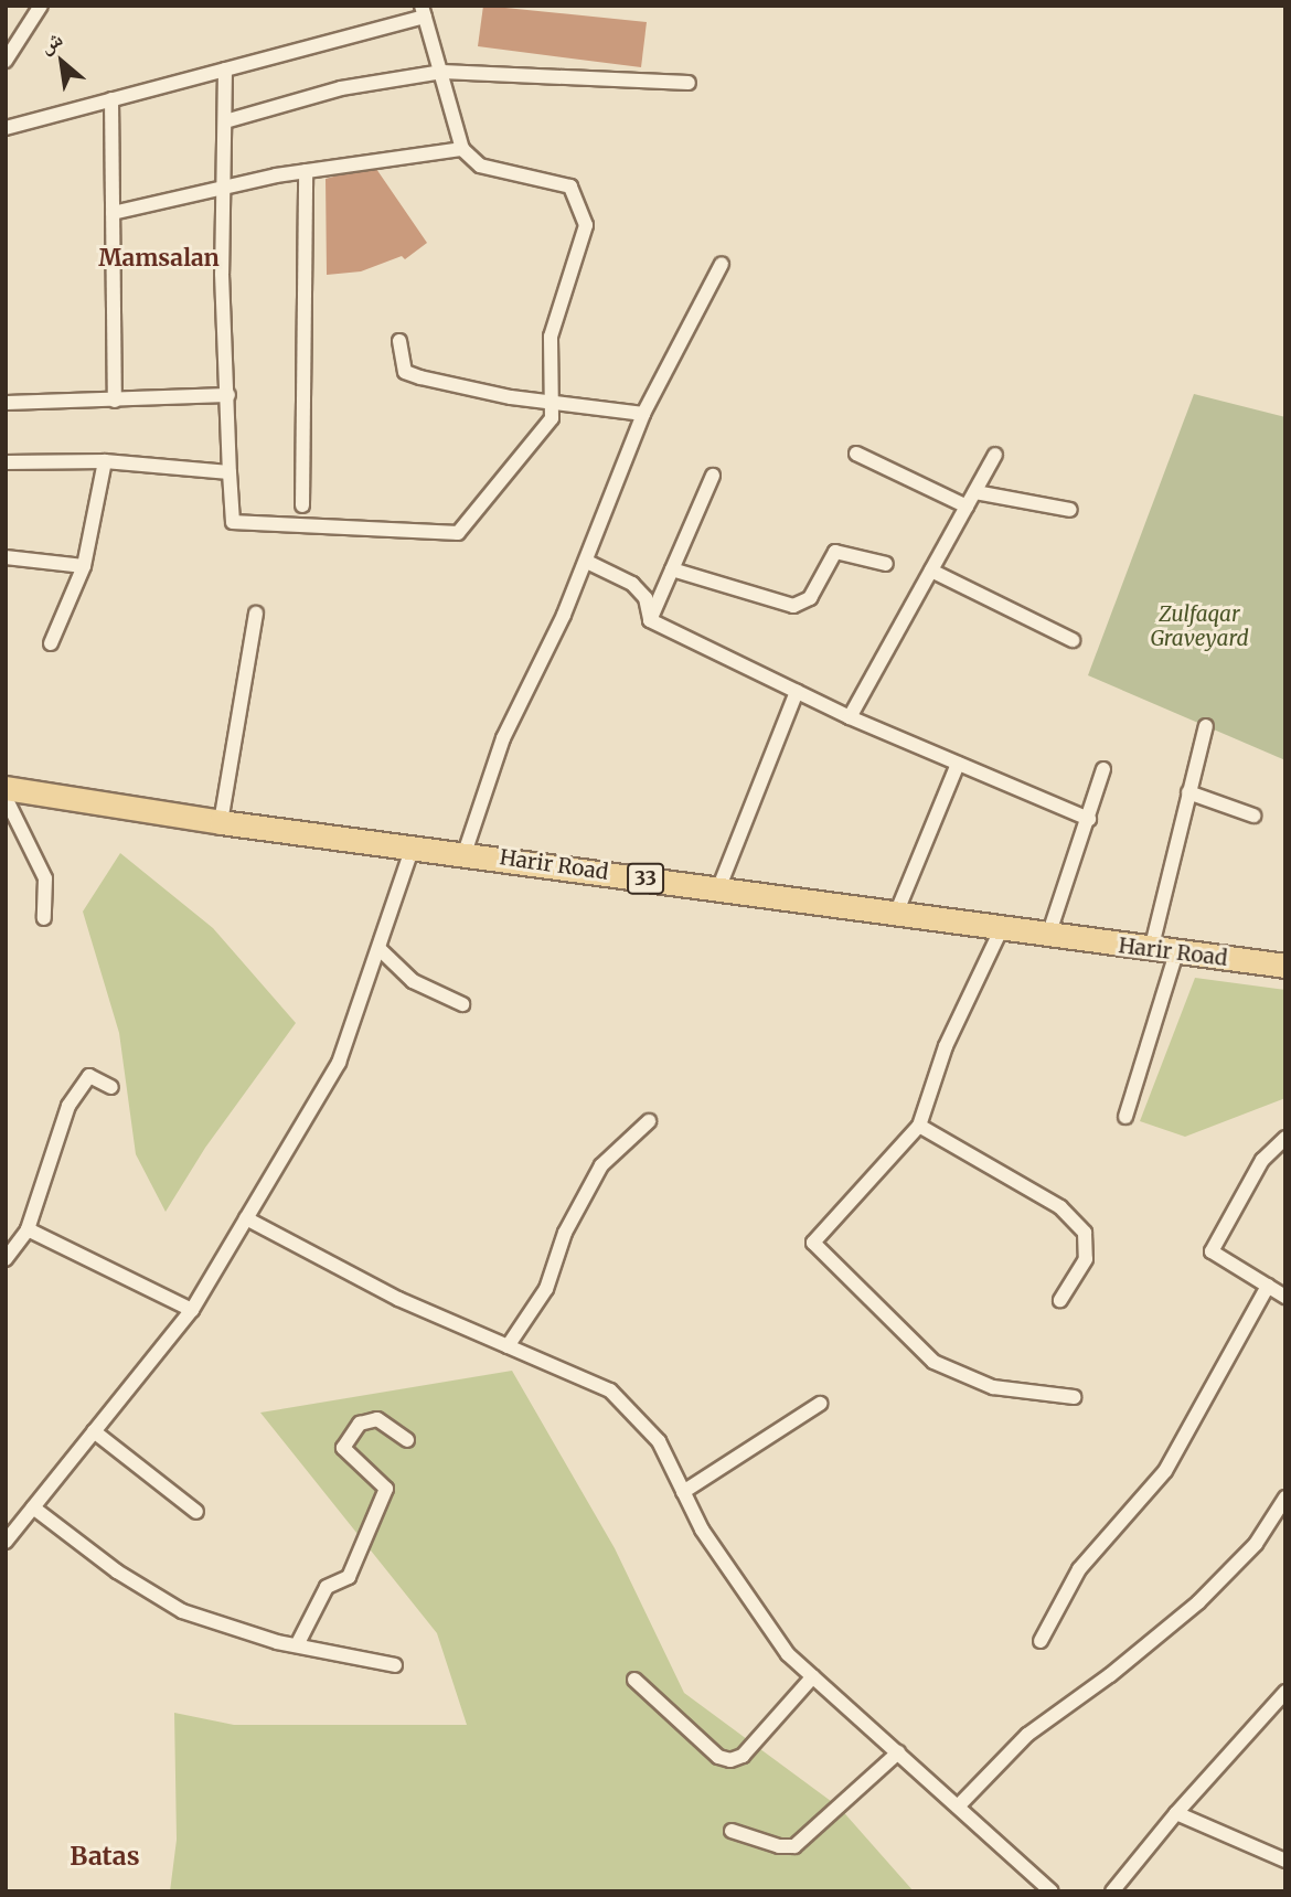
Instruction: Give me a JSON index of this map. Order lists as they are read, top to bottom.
{
  "streets": {
    "main road": ["Harir Road", "33"]
  },
  "districts": ["Mamsalan", "Batas"],
  "parks": ["Zulfaqar Graveyard"],
  "north": "top left"
}
